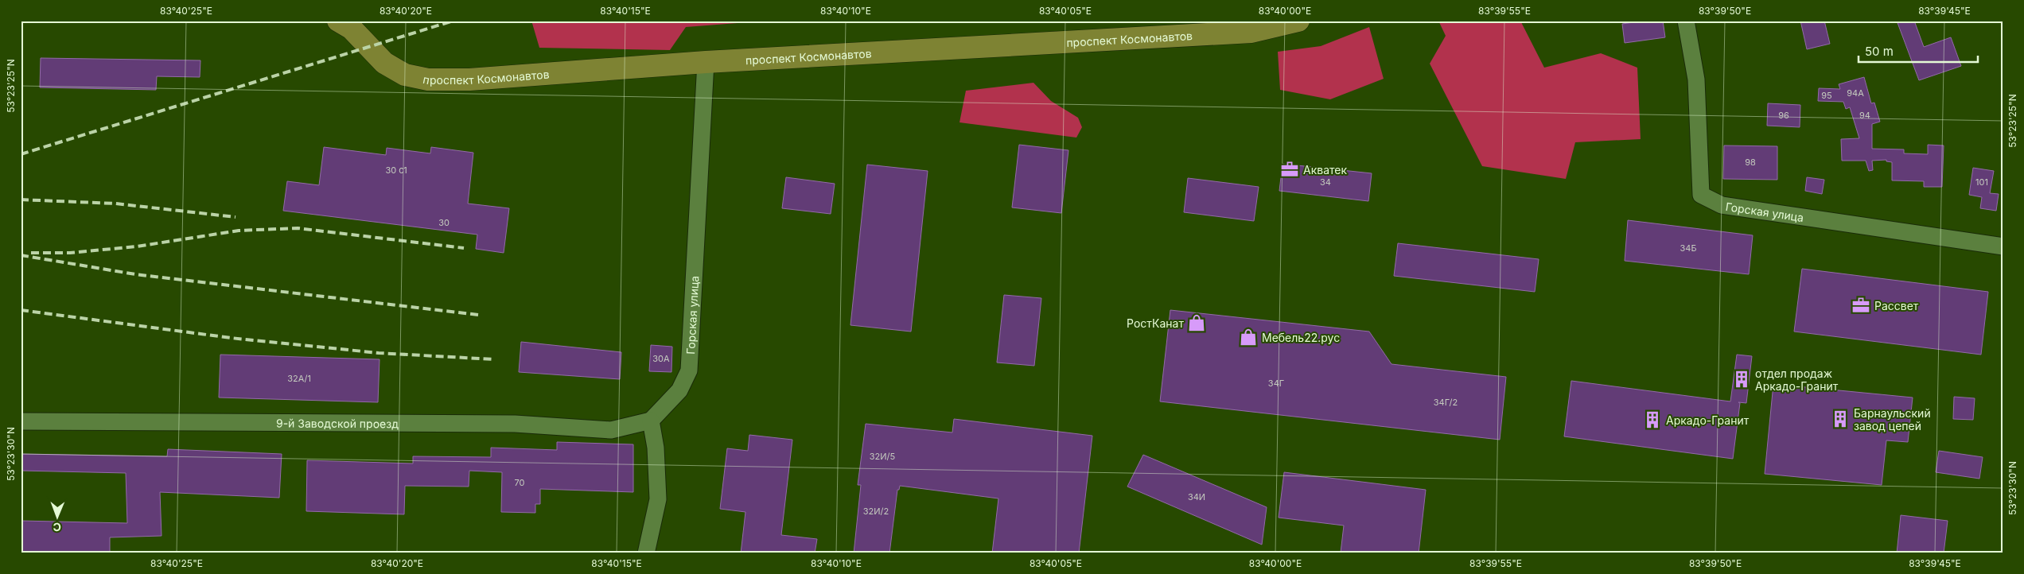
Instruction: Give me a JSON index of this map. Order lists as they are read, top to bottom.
{
  "streets": {
    "main road": ["проспект Космонавтов"],
    "street": ["Горская улица", "9-й Заводской проезд"]
  },
  "crossings": [
    ["проспект Космонавтов", "Горская улица"],
    ["Горская улица", "9-й Заводской проезд"]
  ],
  "places": {
    "office": ["Акватек", "Рассвет"],
    "shop": ["РостКанат", "Мебель22.рус"],
    "building": ["отдел продаж Аркадо-Гранит", "Барнаульский завод цепей", "Аркадо-Гранит"]
  },
  "house_numbers": [
    "94А",
    "95",
    "96",
    "94",
    "98",
    "30 с1",
    "34",
    "101",
    "30",
    "34Б",
    "30А",
    "32А/1",
    "34Г",
    "34Г/2",
    "32И/5",
    "70",
    "34И",
    "32И/2"
  ],
  "scale_bar": "50 m",
  "north": "bottom",
  "coordinates": [
    "83°40'25\"E",
    "83°40'20\"E",
    "83°40'15\"E",
    "83°40'10\"E",
    "83°40'05\"E",
    "83°40'00\"E",
    "83°39'55\"E",
    "83°39'50\"E",
    "83°39'45\"E",
    "53°23'25\"N",
    "53°23'30\"N"
  ]
}
